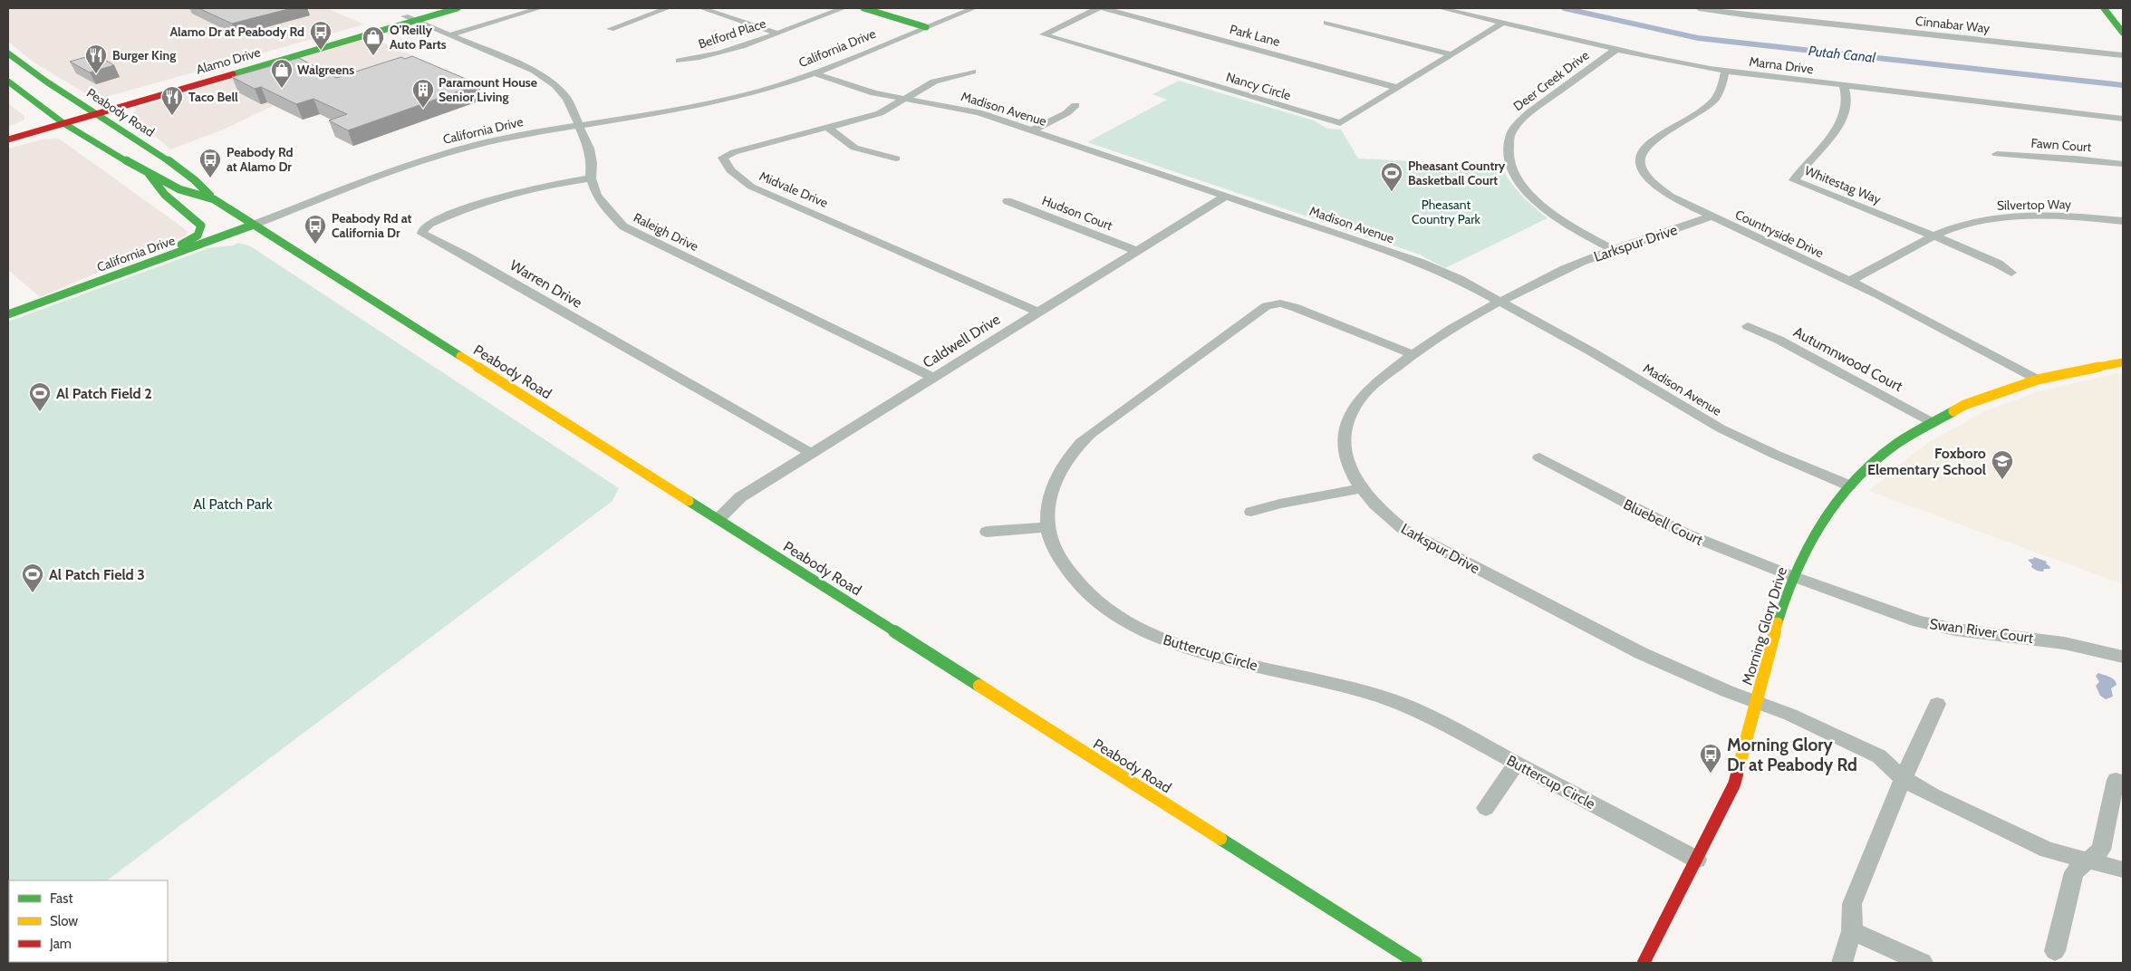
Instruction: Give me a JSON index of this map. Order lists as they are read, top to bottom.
{
  "streets": {
    "main road": [
      "California Drive",
      "Alamo Drive",
      "Peabody Road",
      "Morning Glory Drive"
    ],
    "street": [
      "Cinnabar Way",
      "Belford Place",
      "Park Lane",
      "Marna Drive",
      "Deer Creek Drive",
      "Nancy Circle",
      "Madison Avenue",
      "Fawn Court",
      "Whitestag Way",
      "Midvale Drive",
      "Silvertop Way",
      "Hudson Court",
      "Raleigh Drive",
      "Countryside Drive",
      "Larkspur Drive",
      "Warren Drive",
      "Caldwell Drive",
      "Autumnwood Court",
      "Bluebell Court",
      "Swan River Court",
      "Buttercup Circle"
    ]
  },
  "crossings": [
    ["Park Lane", "Nancy Circle"],
    ["California Drive", "Madison Avenue"],
    ["California Drive", "Peabody Road"],
    ["California Drive", "Raleigh Drive"],
    ["Alamo Drive", "Peabody Road"],
    ["Alamo Drive", "Raleigh Drive"],
    ["Marna Drive", "Deer Creek Drive"],
    ["Marna Drive", "Nancy Circle"],
    ["Marna Drive", "Whitestag Way"],
    ["Marna Drive", "Countryside Drive"],
    ["Deer Creek Drive", "Larkspur Drive"],
    ["Madison Avenue", "Midvale Drive"],
    ["Madison Avenue", "Larkspur Drive"],
    ["Madison Avenue", "Caldwell Drive"],
    ["Madison Avenue", "Morning Glory Drive"],
    ["Peabody Road", "Caldwell Drive"],
    ["Whitestag Way", "Silvertop Way"],
    ["Midvale Drive", "Caldwell Drive"],
    ["Silvertop Way", "Countryside Drive"],
    ["Hudson Court", "Caldwell Drive"],
    ["Raleigh Drive", "Warren Drive"],
    ["Raleigh Drive", "Caldwell Drive"],
    ["Countryside Drive", "Larkspur Drive"],
    ["Countryside Drive", "Morning Glory Drive"],
    ["Larkspur Drive", "Morning Glory Drive"],
    ["Larkspur Drive", "Buttercup Circle"],
    ["Warren Drive", "Caldwell Drive"],
    ["Autumnwood Court", "Morning Glory Drive"],
    ["Bluebell Court", "Morning Glory Drive"],
    ["Bluebell Court", "Swan River Court"],
    ["Morning Glory Drive", "Swan River Court"],
    ["Morning Glory Drive", "Buttercup Circle"]
  ],
  "water": ["Putah Canal"],
  "parks": ["Pheasant Country Park", "Al Patch Park"],
  "places": {
    "bus stop": [
      "Alamo Dr at Peabody Rd",
      "Peabody Rd at Alamo Dr",
      "Peabody Rd at California Dr",
      "Morning Glory Dr at Peabody Rd"
    ],
    "shop": ["O'Reilly Auto Parts", "Walgreens"],
    "restaurant": ["Burger King", "Taco Bell"],
    "building": ["Paramount House Senior Living"],
    "sports": ["Pheasant Country Basketball Court", "Al Patch Field 2", "Al Patch Field 3"],
    "school or university": ["Foxboro Elementary School"]
  },
  "legend": ["Fast", "Slow", "Jam"]
}
